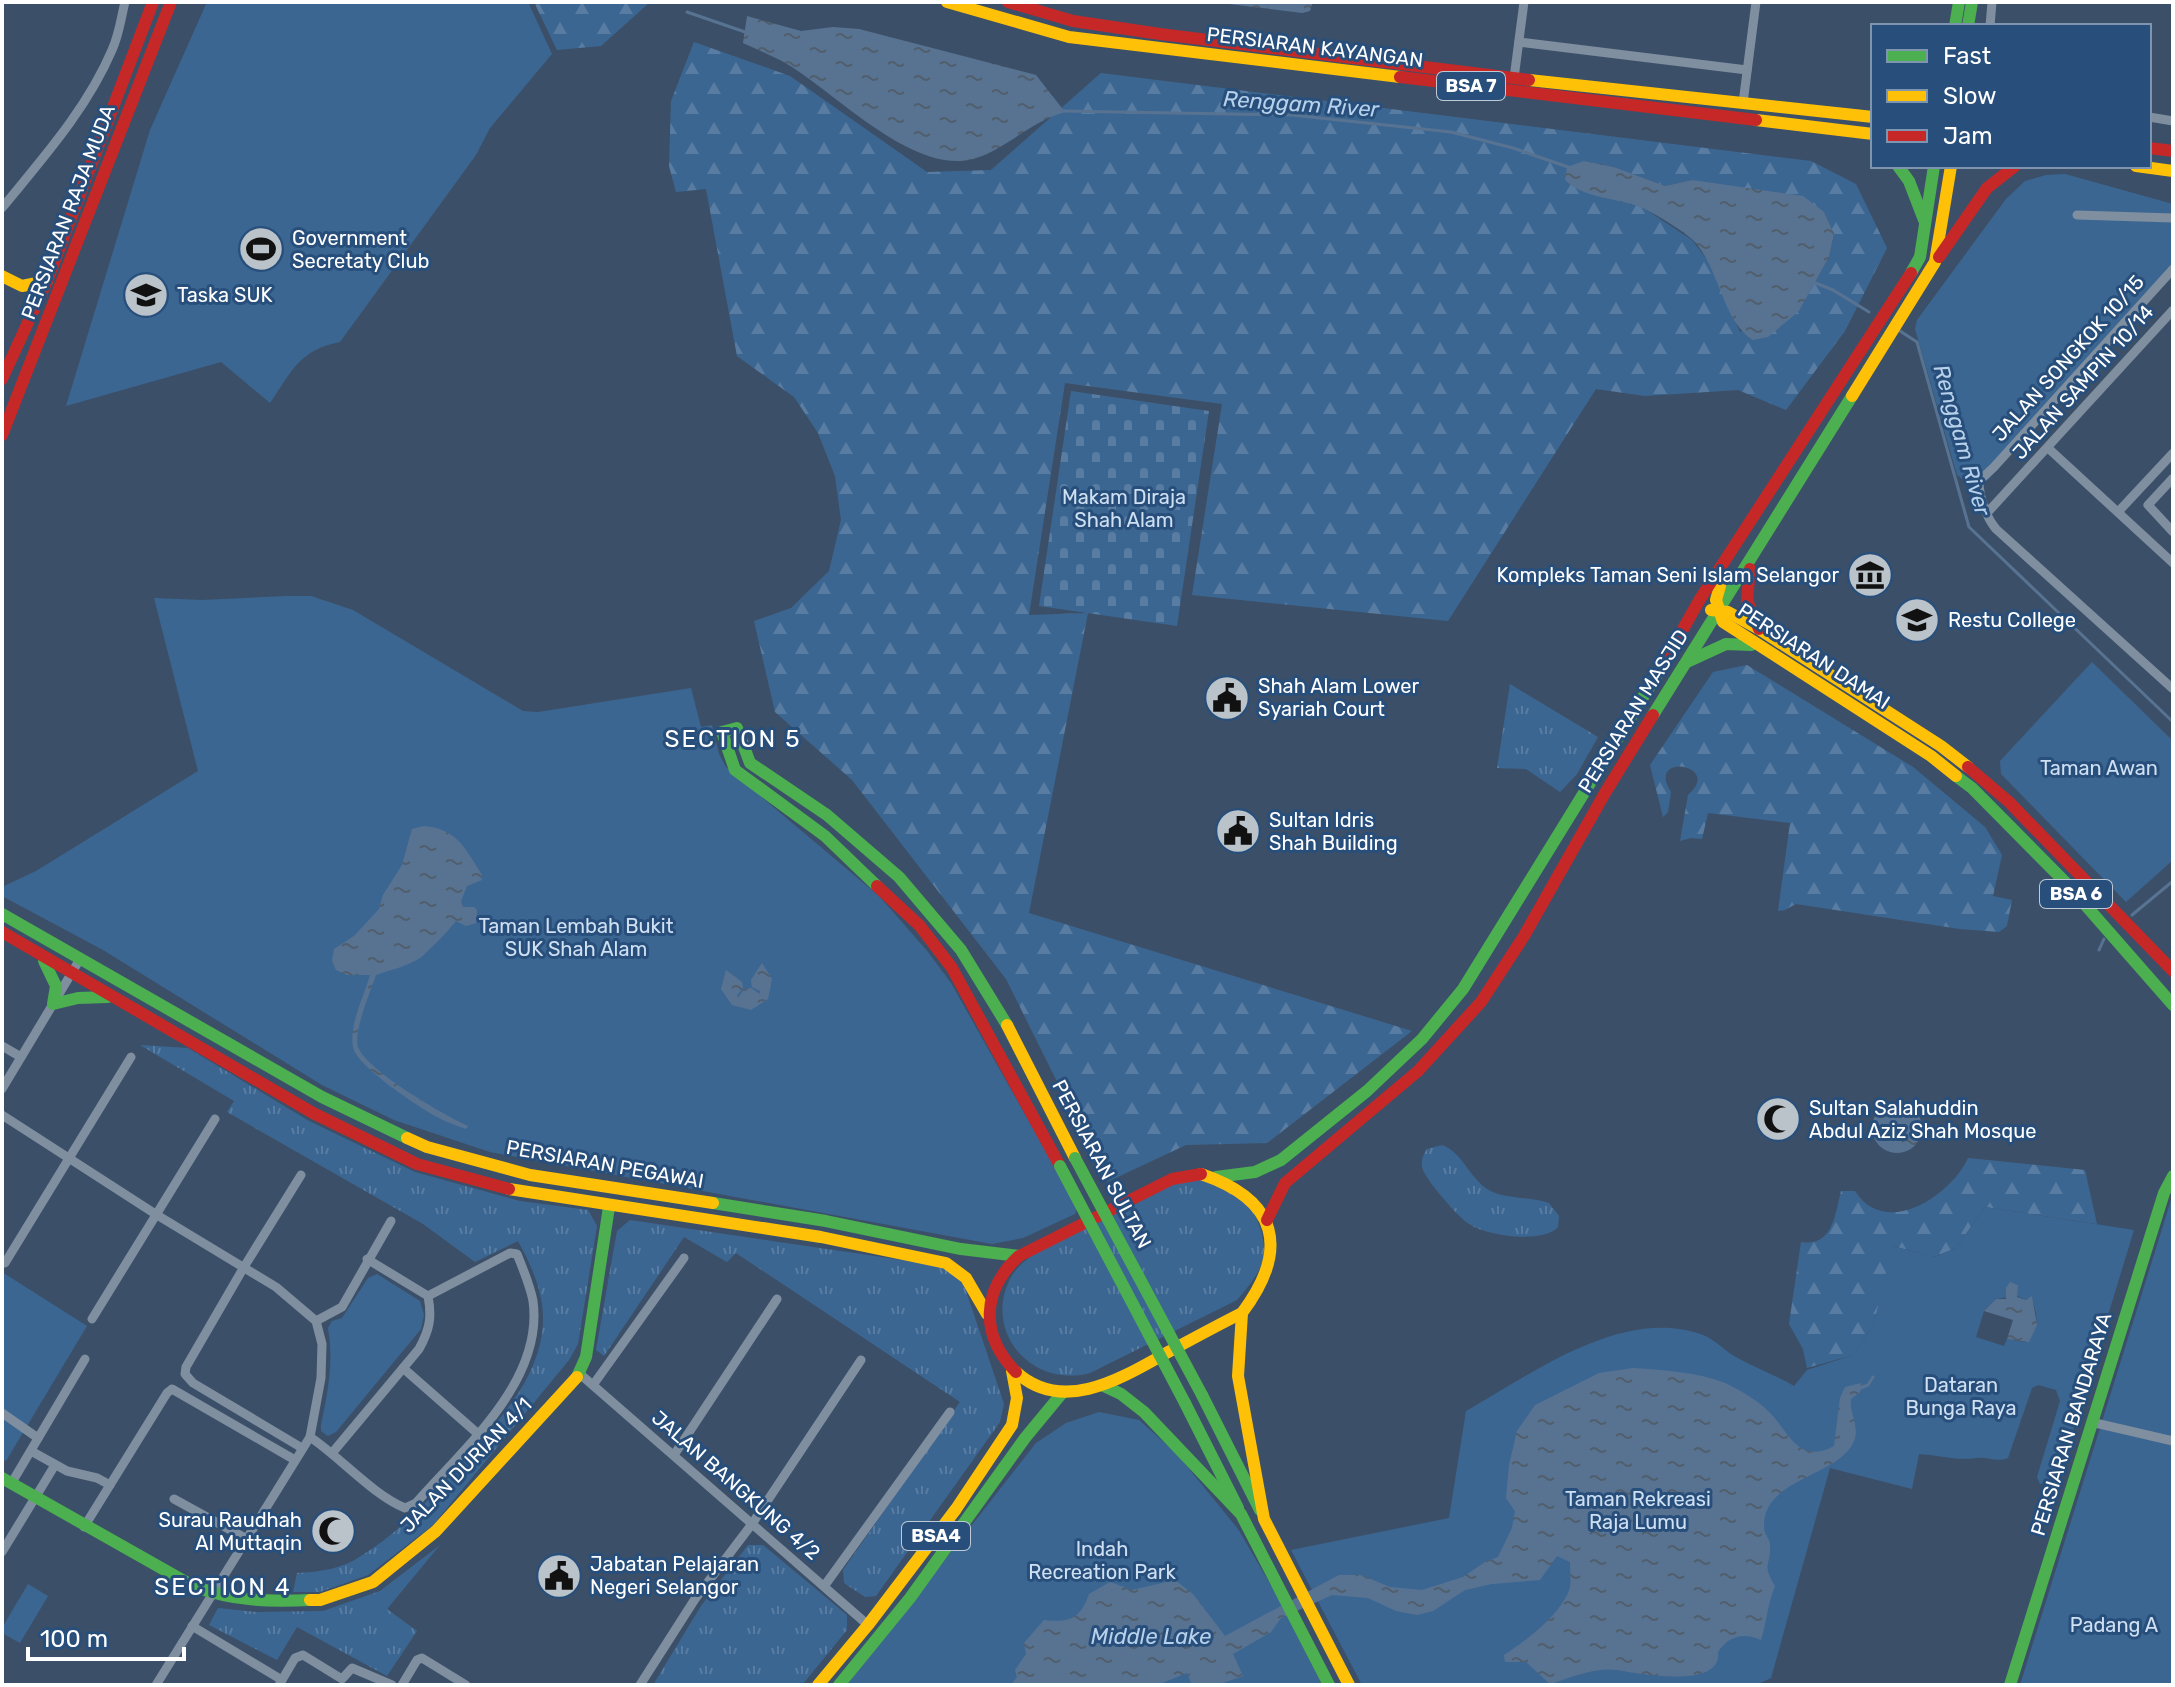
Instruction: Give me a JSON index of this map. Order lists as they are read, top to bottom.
{
  "streets": {
    "main road": [
      "PERSIARAN KAYANGAN",
      "BSA 7",
      "PERSIARAN RAJA MUDA",
      "PERSIARAN DAMAI",
      "PERSIARAN MASJID",
      "BSA 6",
      "PERSIARAN PEGAWAI",
      "PERSIARAN SULTAN",
      "PERSIARAN BANDARAYA",
      "JALAN DURIAN 4/1",
      "BSA4"
    ],
    "street": ["JALAN SONGKOK 10/15", "JALAN SAMPIN 10/14", "JALAN BANGKUNG 4/2"]
  },
  "crossings": [
    ["JALAN SONGKOK 10/15", "JALAN SAMPIN 10/14"],
    ["PERSIARAN DAMAI", "PERSIARAN MASJID"],
    ["PERSIARAN MASJID", "PERSIARAN PEGAWAI"],
    ["PERSIARAN PEGAWAI", "JALAN DURIAN 4/1"],
    ["PERSIARAN PEGAWAI", "BSA4"],
    ["JALAN DURIAN 4/1", "JALAN BANGKUNG 4/2"],
    ["JALAN BANGKUNG 4/2", "BSA4"]
  ],
  "districts": ["SECTION 5", "SECTION 4"],
  "water": ["Renggam River", "Middle Lake"],
  "parks": [
    "Makam Diraja Shah Alam",
    "Taman Awan",
    "Taman Lembah Bukit SUK Shah Alam",
    "Dataran Bunga Raya",
    "Taman Rekreasi Raja Lumu",
    "Indah Recreation Park",
    "Padang A"
  ],
  "places": {
    "sports": ["Government Secretaty Club"],
    "school or university": ["Taska SUK", "Restu College"],
    "museum": ["Kompleks Taman Seni Islam Selangor"],
    "public building": ["Shah Alam Lower Syariah Court", "Sultan Idris Shah Building", "Jabatan Pelajaran Negeri Selangor"],
    "mosque": ["Sultan Salahuddin Abdul Aziz Shah Mosque", "Surau Raudhah Al Muttaqin"]
  },
  "legend": ["Fast", "Slow", "Jam"],
  "scale_bar": "100 m"
}
